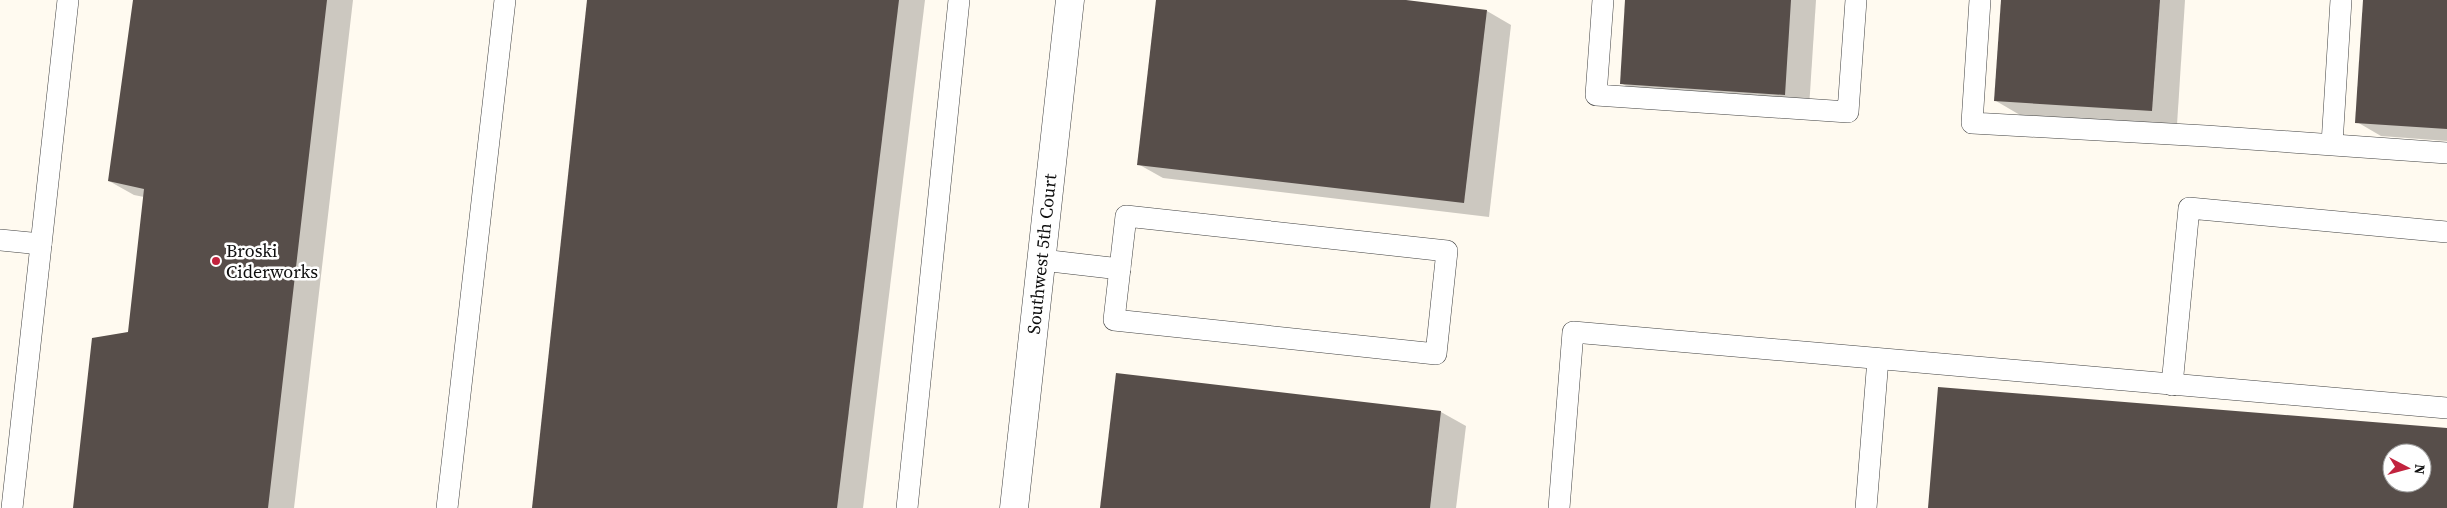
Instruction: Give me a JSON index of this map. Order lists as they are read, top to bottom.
{
  "streets": {
    "street": ["Southwest 5th Court"]
  },
  "places": ["Broski Ciderworks"],
  "north": "right"
}
